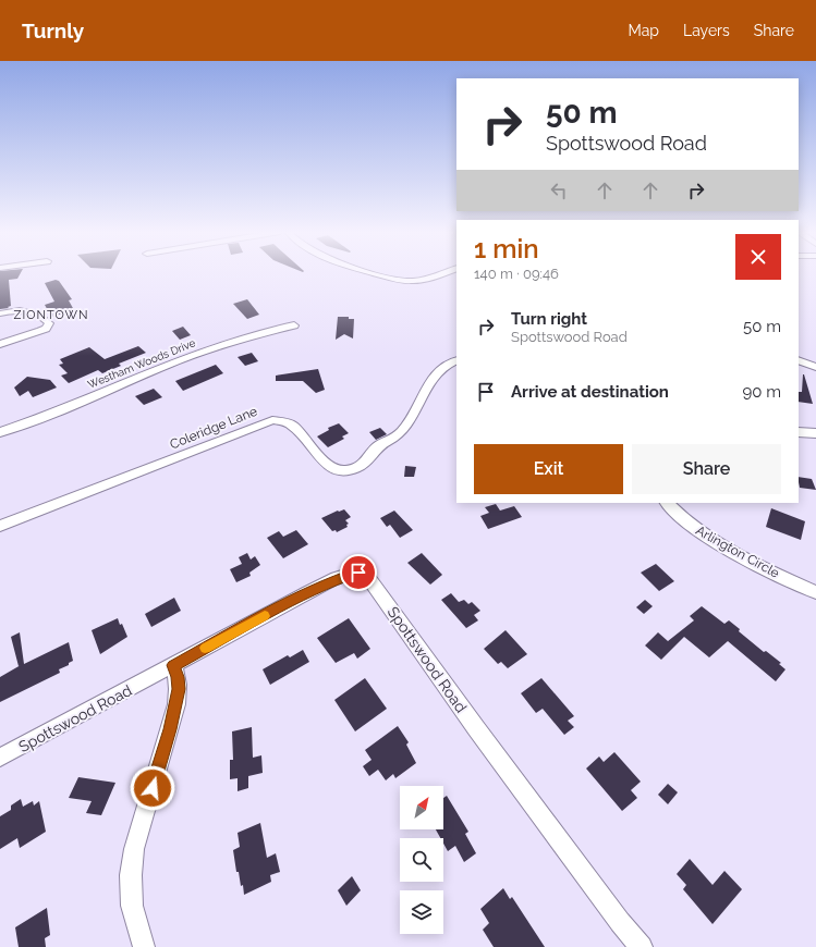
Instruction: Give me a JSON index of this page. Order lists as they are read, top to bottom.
{
  "streets": {
    "street": [
      "Westham Woods Drive",
      "Coleridge Lane",
      "Arlington Circle",
      "Spottswood Road"
    ]
  },
  "districts": ["ZIONTOWN"],
  "north": "top right",
  "page": {
    "header": "Turnly",
    "nav": ["Map", "Layers", "Share"],
    "turn": ["50 m", "Spottswood Road"],
    "heading": ["1 min", "140 m · 09:46"],
    "list": [
      {
        "name": "Turn right",
        "note": "Spottswood Road",
        "value": "50 m"
      },
      {
        "name": "Arrive at destination",
        "value": "90 m"
      }
    ],
    "buttons": ["Exit", "Share"]
  }
}
